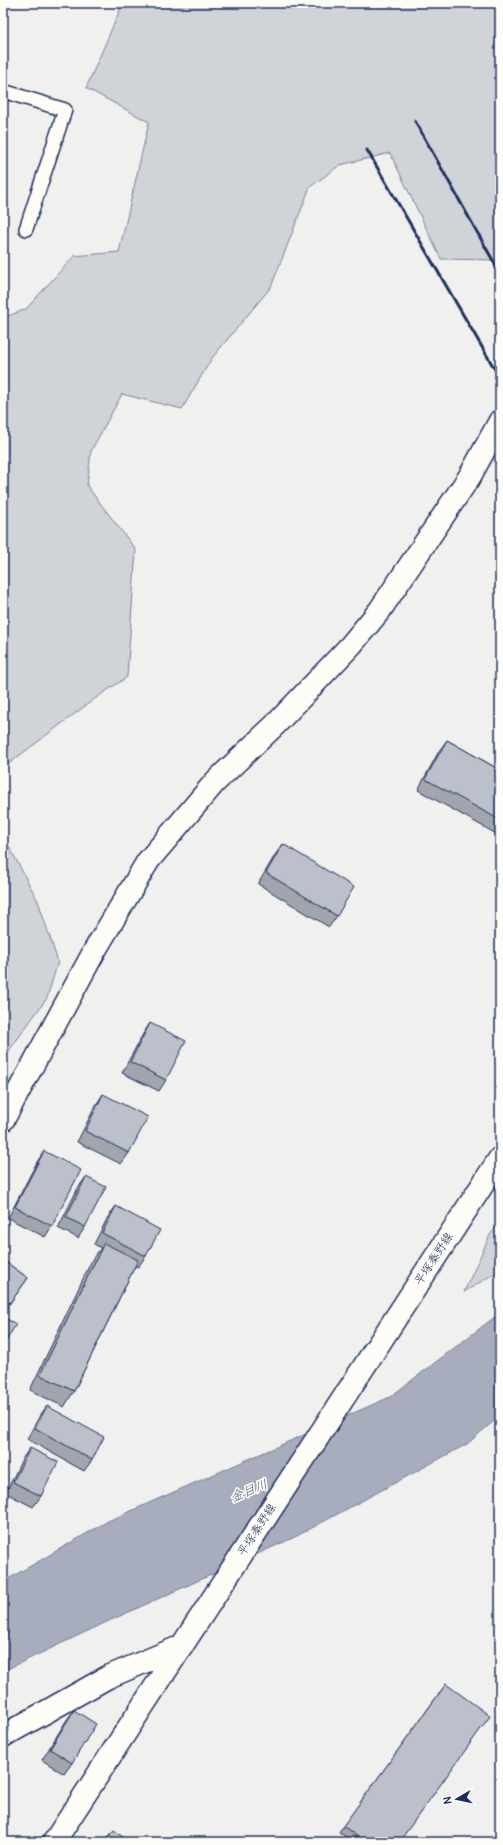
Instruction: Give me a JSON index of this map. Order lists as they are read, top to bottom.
{
  "streets": {
    "street": ["平塚秦野線"]
  },
  "water": ["金目川"],
  "north": "left"
}
